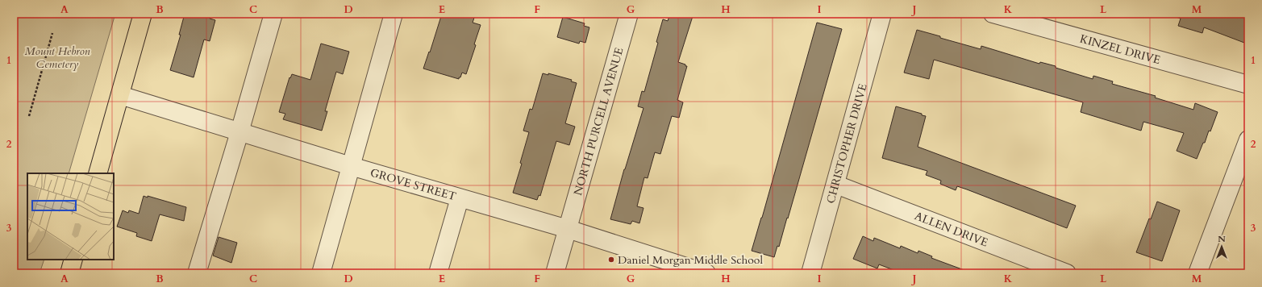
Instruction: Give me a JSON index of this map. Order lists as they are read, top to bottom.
{
  "streets": {
    "street": [
      "KINZEL DRIVE",
      "NORTH PURCELL AVENUE",
      "CHRISTOPHER DRIVE",
      "GROVE STREET",
      "ALLEN DRIVE"
    ]
  },
  "crossings": [
    ["NORTH PURCELL AVENUE", "GROVE STREET"],
    ["CHRISTOPHER DRIVE", "ALLEN DRIVE"]
  ],
  "parks": ["Mount Hebron Cemetery"],
  "places": ["Daniel Morgan Middle School"],
  "north": "top",
  "grid": {
    "columns": [
      "A",
      "B",
      "C",
      "D",
      "E",
      "F",
      "G",
      "H",
      "I",
      "J",
      "K",
      "L",
      "M"
    ],
    "rows": ["1", "2", "3"]
  }
}
